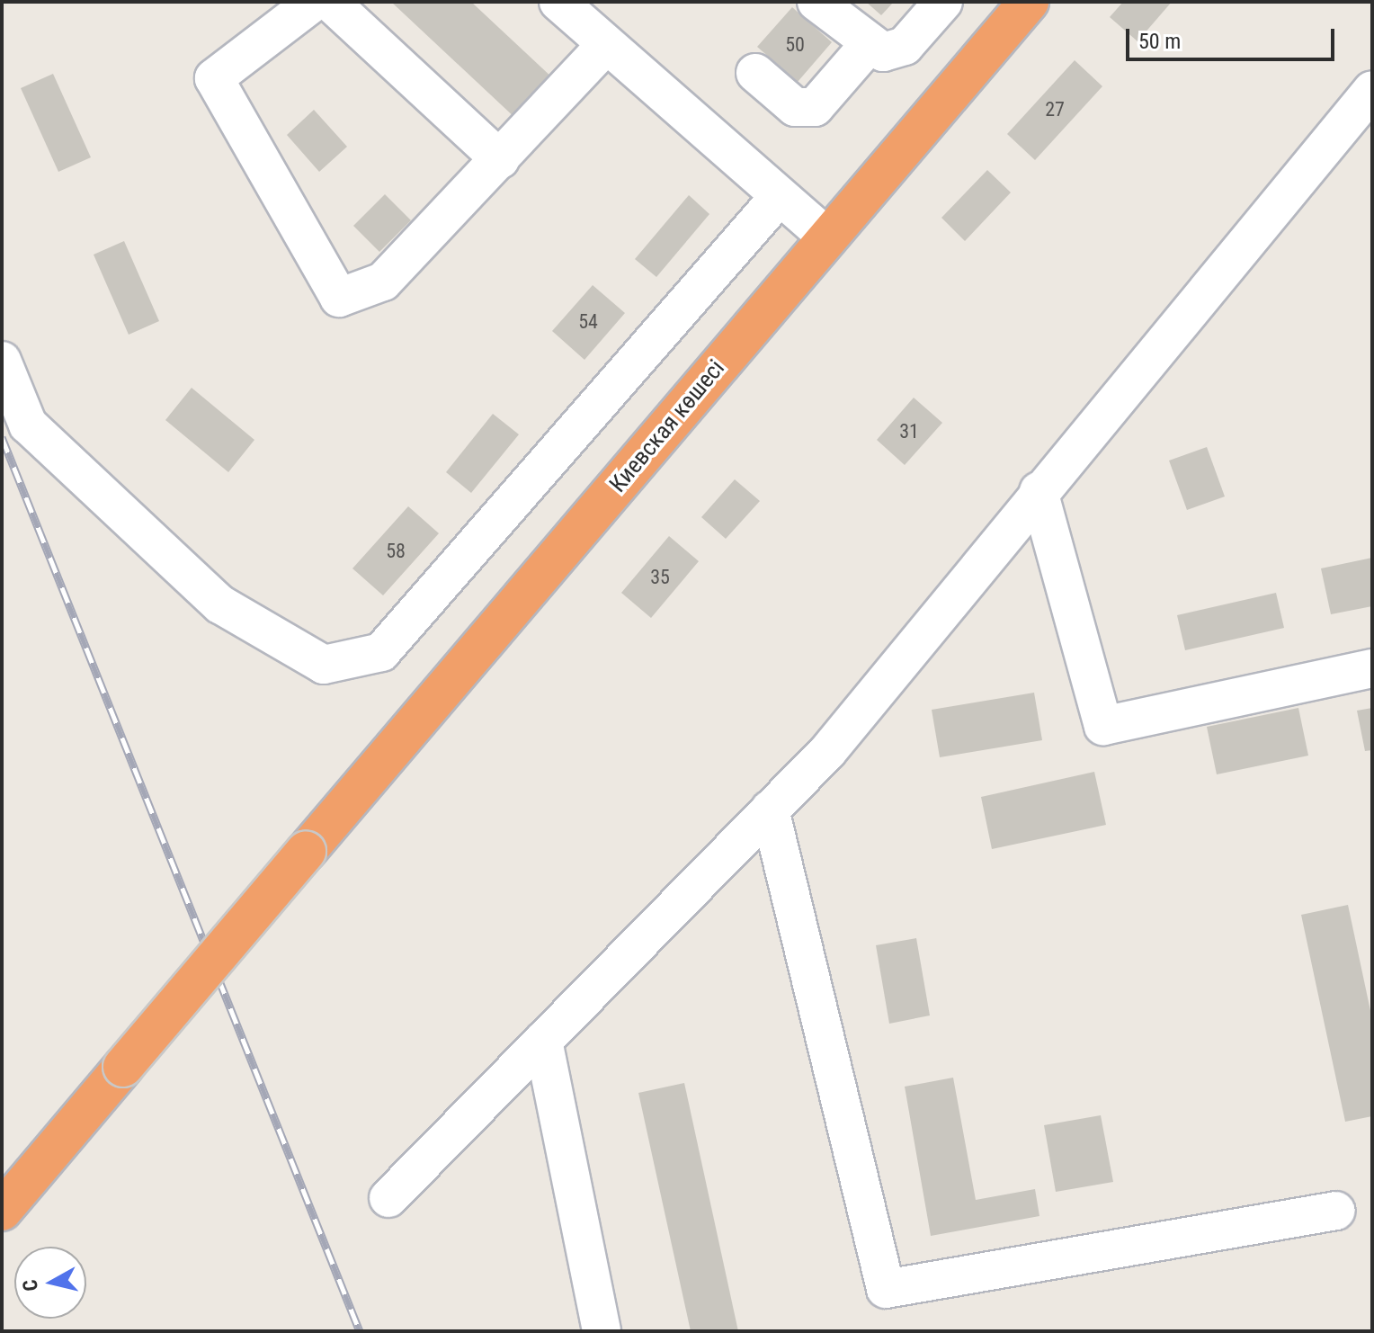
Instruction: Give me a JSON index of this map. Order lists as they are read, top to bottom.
{
  "streets": {
    "highway": ["Киевская көшесі"]
  },
  "house_numbers": [
    "50",
    "27",
    "54",
    "31",
    "58",
    "35"
  ],
  "scale_bar": "50 m",
  "north": "left"
}
